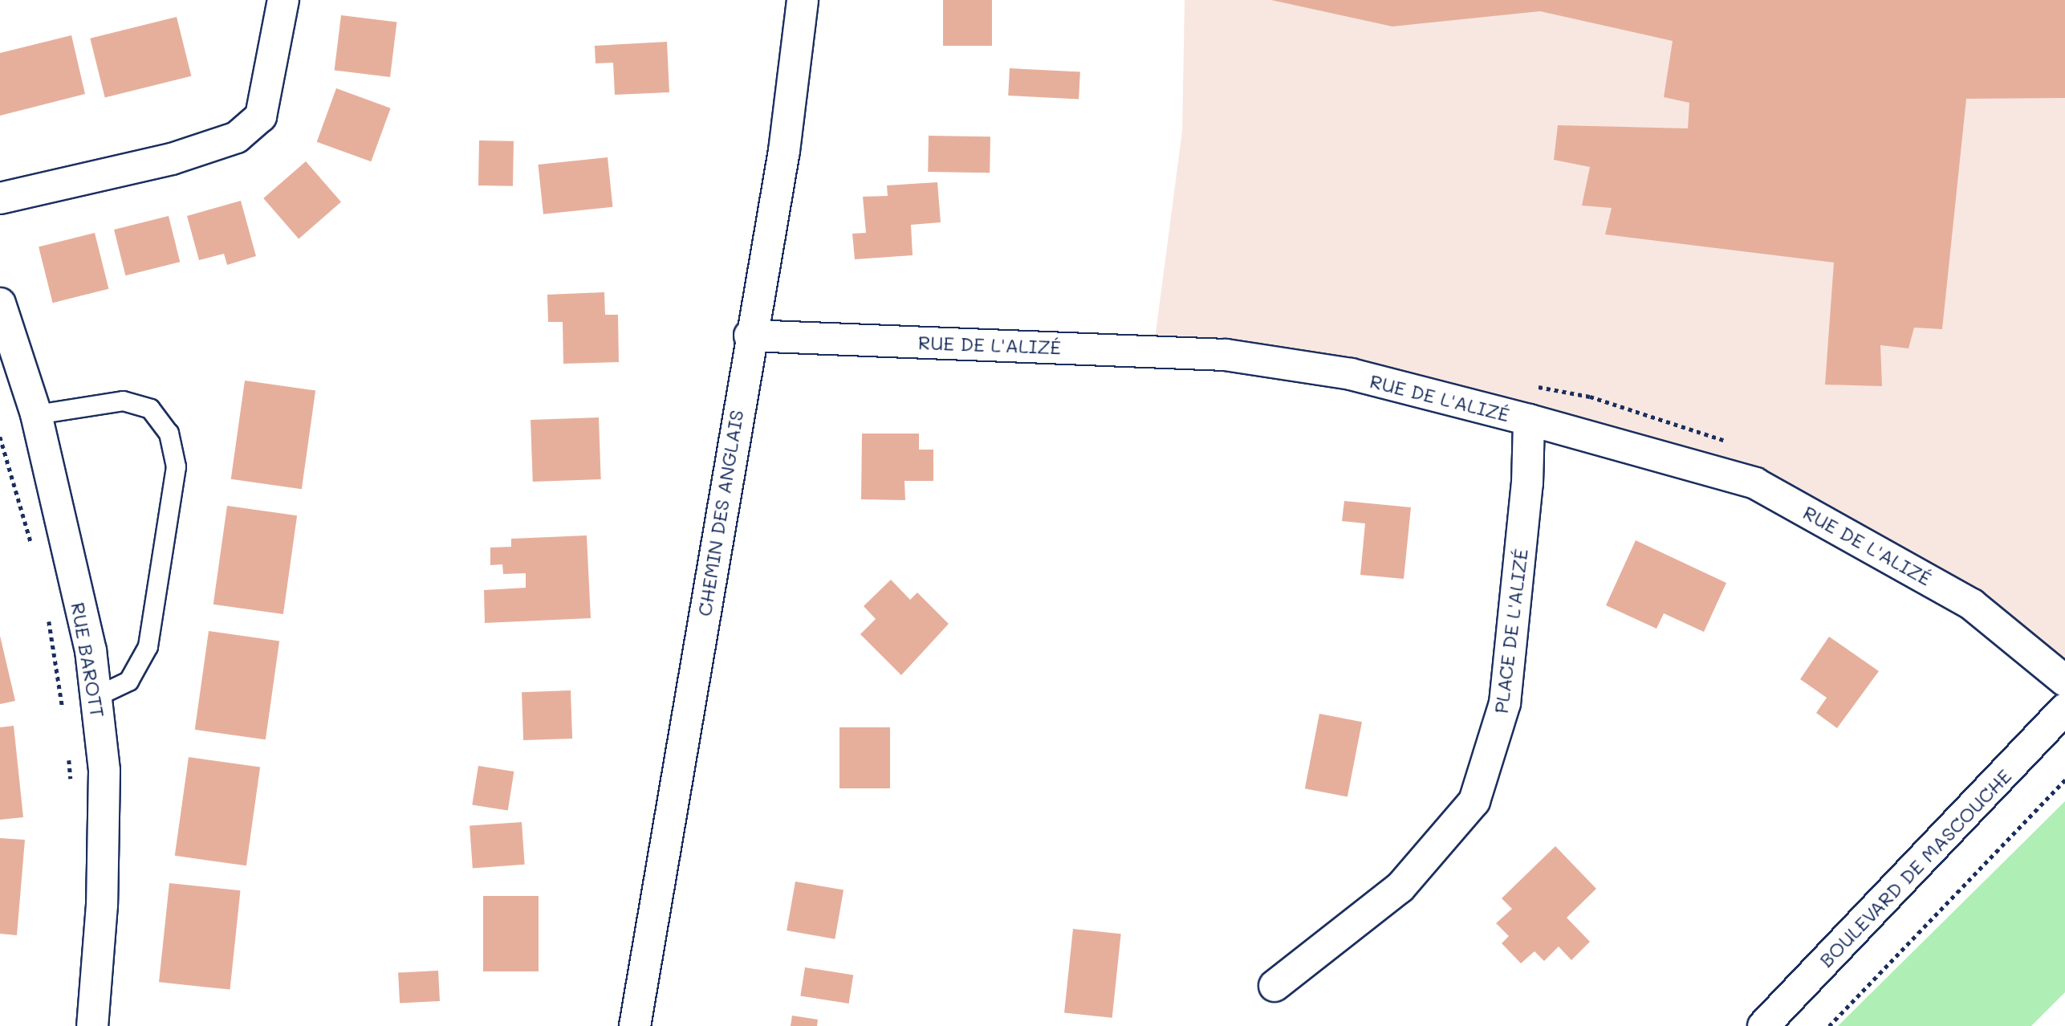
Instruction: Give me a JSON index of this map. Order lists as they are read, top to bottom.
{
  "streets": {
    "street": [
      "RUE DE L'ALIZÉ",
      "CHEMIN DES ANGLAIS",
      "PLACE DE L'ALIZÉ",
      "RUE BAROTT",
      "BOULEVARD DE MASCOUCHE"
    ]
  },
  "crossings": [
    ["RUE DE L'ALIZÉ", "CHEMIN DES ANGLAIS"],
    ["RUE DE L'ALIZÉ", "PLACE DE L'ALIZÉ"]
  ]
}
